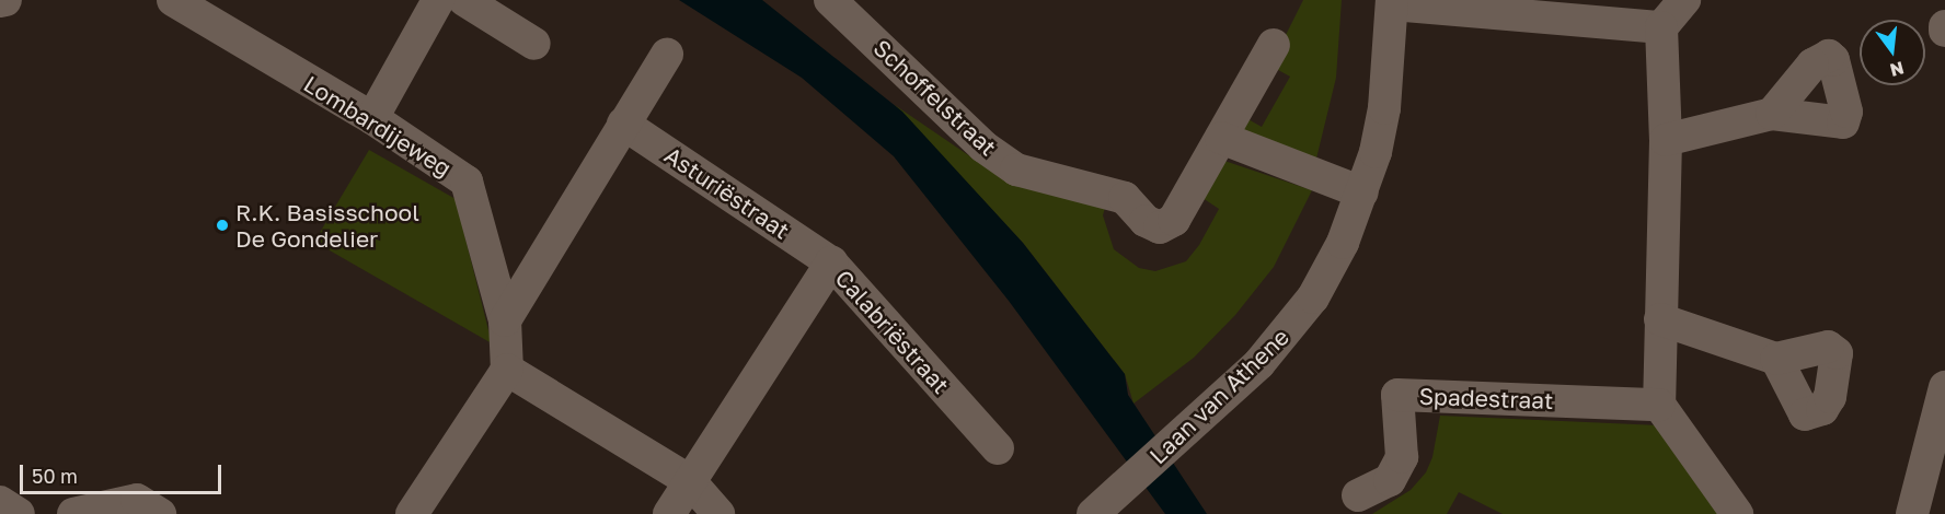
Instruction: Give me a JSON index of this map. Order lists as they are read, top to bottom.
{
  "streets": {
    "street": [
      "Schoffelstraat",
      "Lombardijeweg",
      "Asturiëstraat",
      "Calabriëstraat",
      "Laan van Athene",
      "Spadestraat"
    ]
  },
  "crossings": [
    ["Asturiëstraat", "Calabriëstraat"]
  ],
  "places": ["R.K. Basisschool De Gondelier"],
  "scale_bar": "50 m",
  "north": "bottom"
}
